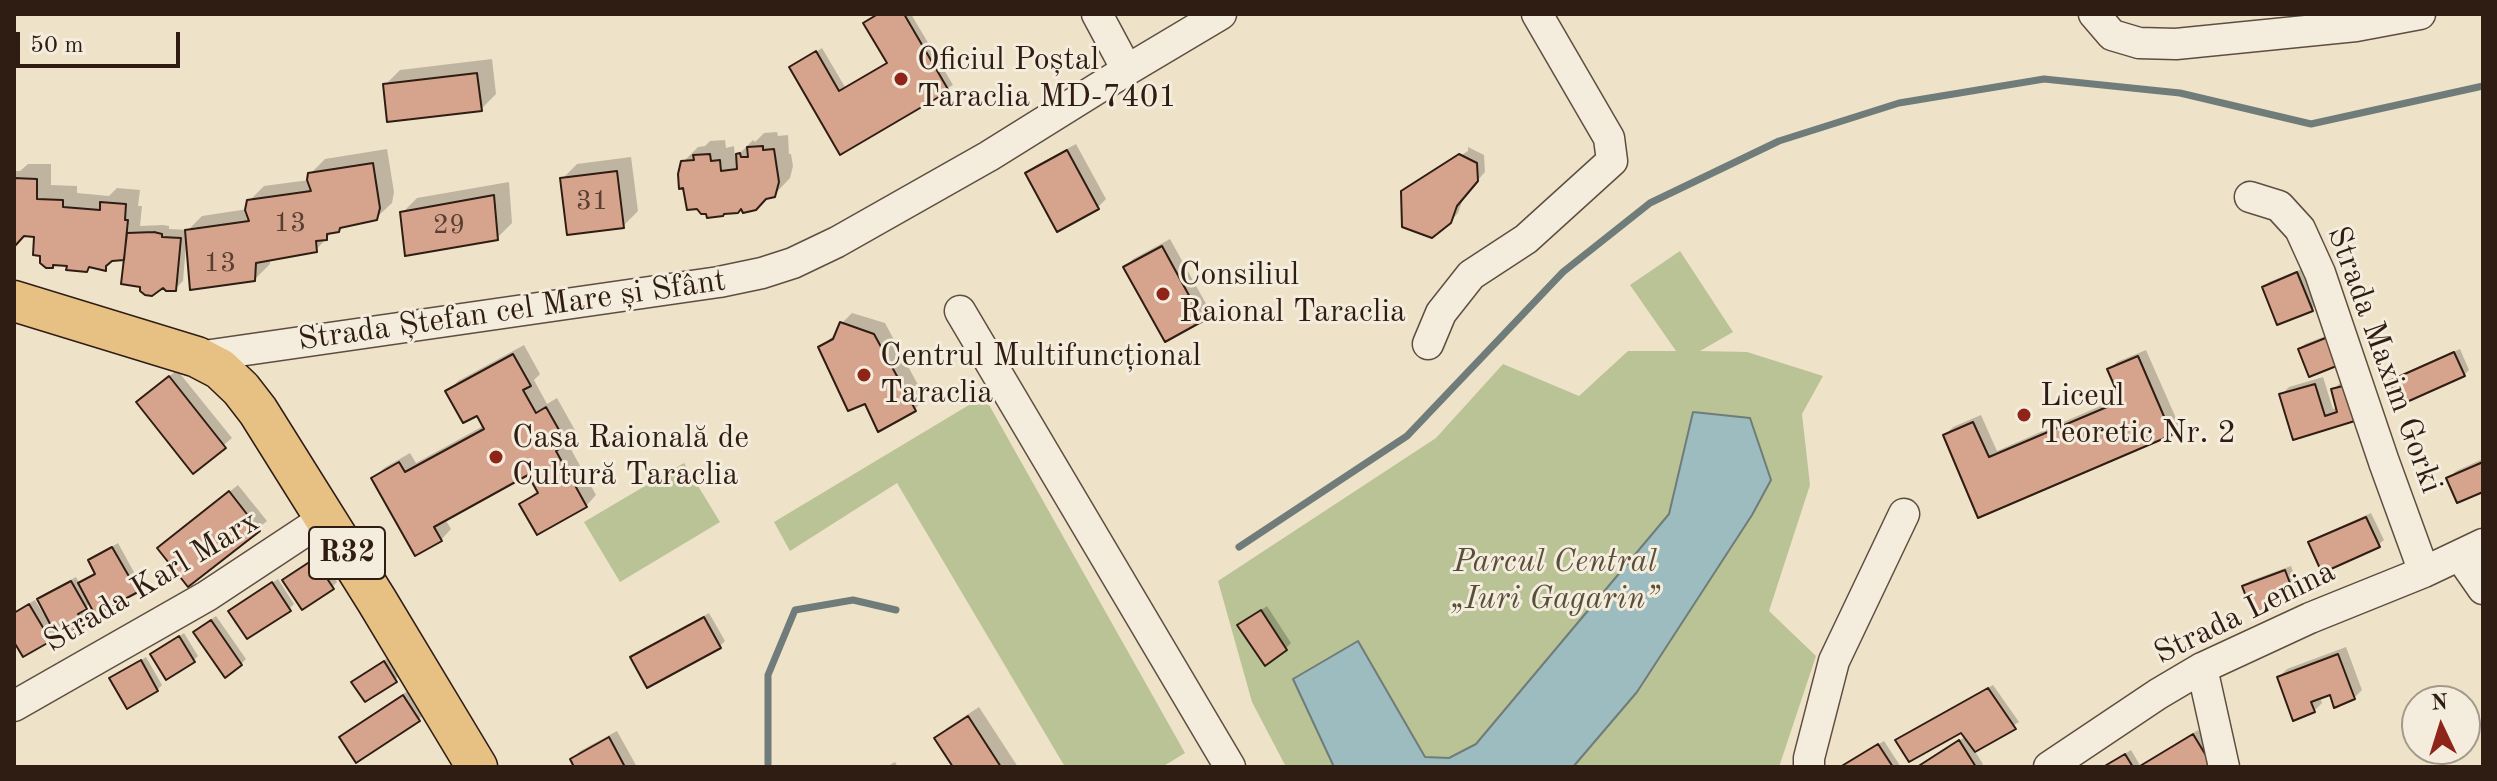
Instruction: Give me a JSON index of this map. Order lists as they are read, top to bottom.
{
  "streets": {
    "main road": ["Strada Ștefan cel Mare și Sfânt", "R32"],
    "street": ["Strada Maxim Gorki", "Strada Karl Marx", "Strada Lenina"]
  },
  "crossings": [
    ["Strada Ștefan cel Mare și Sfânt", "R32"],
    ["Strada Maxim Gorki", "Strada Lenina"],
    ["R32", "Strada Karl Marx"]
  ],
  "parks": ["Parcul Central „Iuri Gagarin”"],
  "places": [
    "Oficiul Poștal Taraclia MD-7401",
    "Consiliul Raional Taraclia",
    "Centrul Multifuncțional Taraclia",
    "Liceul Teoretic Nr. 2",
    "Casa Raională de Cultură Taraclia"
  ],
  "house_numbers": [
    "31",
    "13",
    "29",
    "13"
  ],
  "scale_bar": "50 m",
  "north": "top"
}
